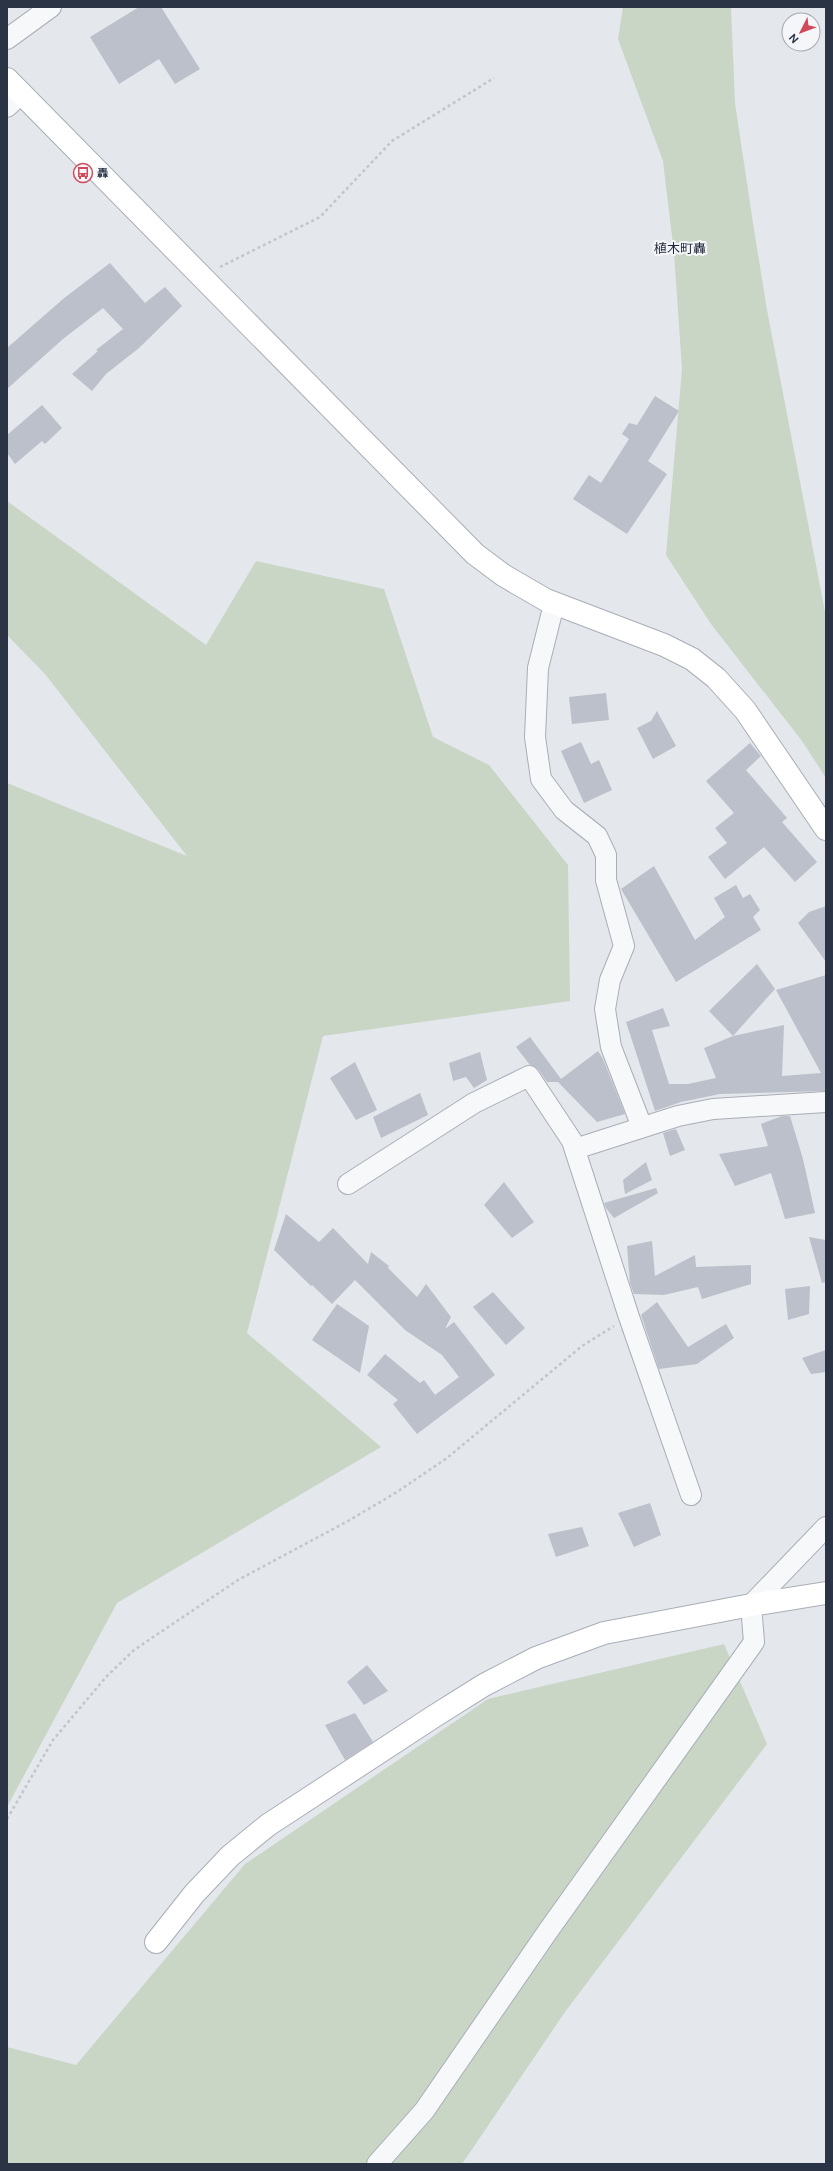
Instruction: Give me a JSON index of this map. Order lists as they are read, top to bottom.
{
  "districts": ["植木町轟"],
  "places": {
    "bus stop": ["轟"]
  },
  "north": "bottom left"
}
